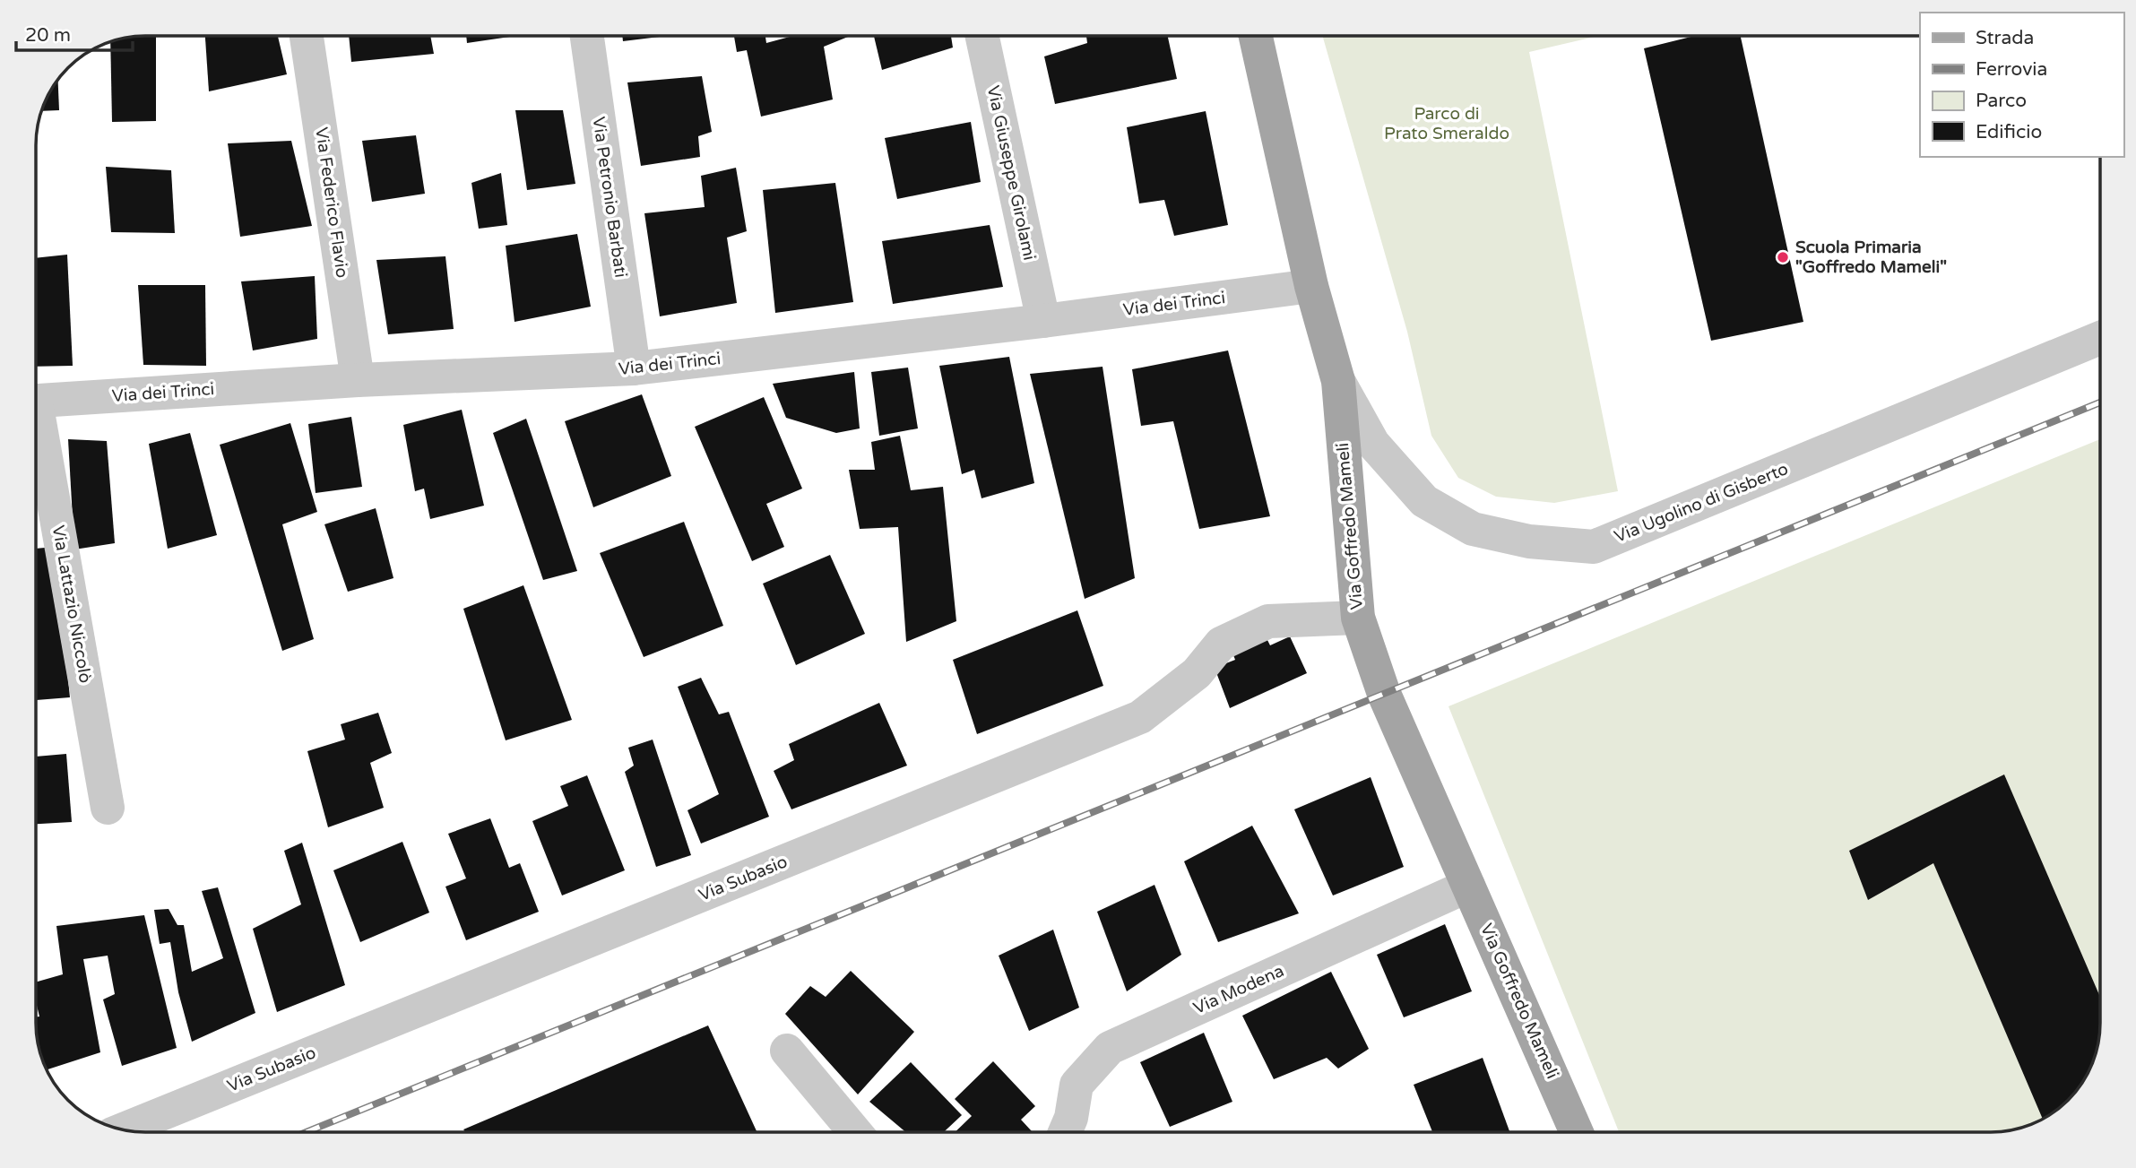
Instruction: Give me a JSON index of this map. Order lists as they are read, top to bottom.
{
  "streets": {
    "main road": ["Via Goffredo Mameli"],
    "street": [
      "Via Giuseppe Girolami",
      "Via Petronio Barbati",
      "Via Federico Flavio",
      "Via dei Trinci",
      "Via Ugolino di Gisberto",
      "Via Lattazio Niccolò",
      "Via Subasio",
      "Via Modena"
    ]
  },
  "crossings": [
    ["Via Giuseppe Girolami", "Via dei Trinci"],
    ["Via Petronio Barbati", "Via dei Trinci"],
    ["Via Federico Flavio", "Via dei Trinci"],
    ["Via dei Trinci", "Via Goffredo Mameli"],
    ["Via Ugolino di Gisberto", "Via Goffredo Mameli"],
    ["Via Goffredo Mameli", "Via Subasio"],
    ["Via Goffredo Mameli", "Via Modena"]
  ],
  "parks": ["Parco di Prato Smeraldo"],
  "places": ["Scuola Primaria \"Goffredo Mameli\""],
  "legend": [
    "Strada",
    "Ferrovia",
    "Parco",
    "Edificio"
  ],
  "scale_bar": "20 m"
}
